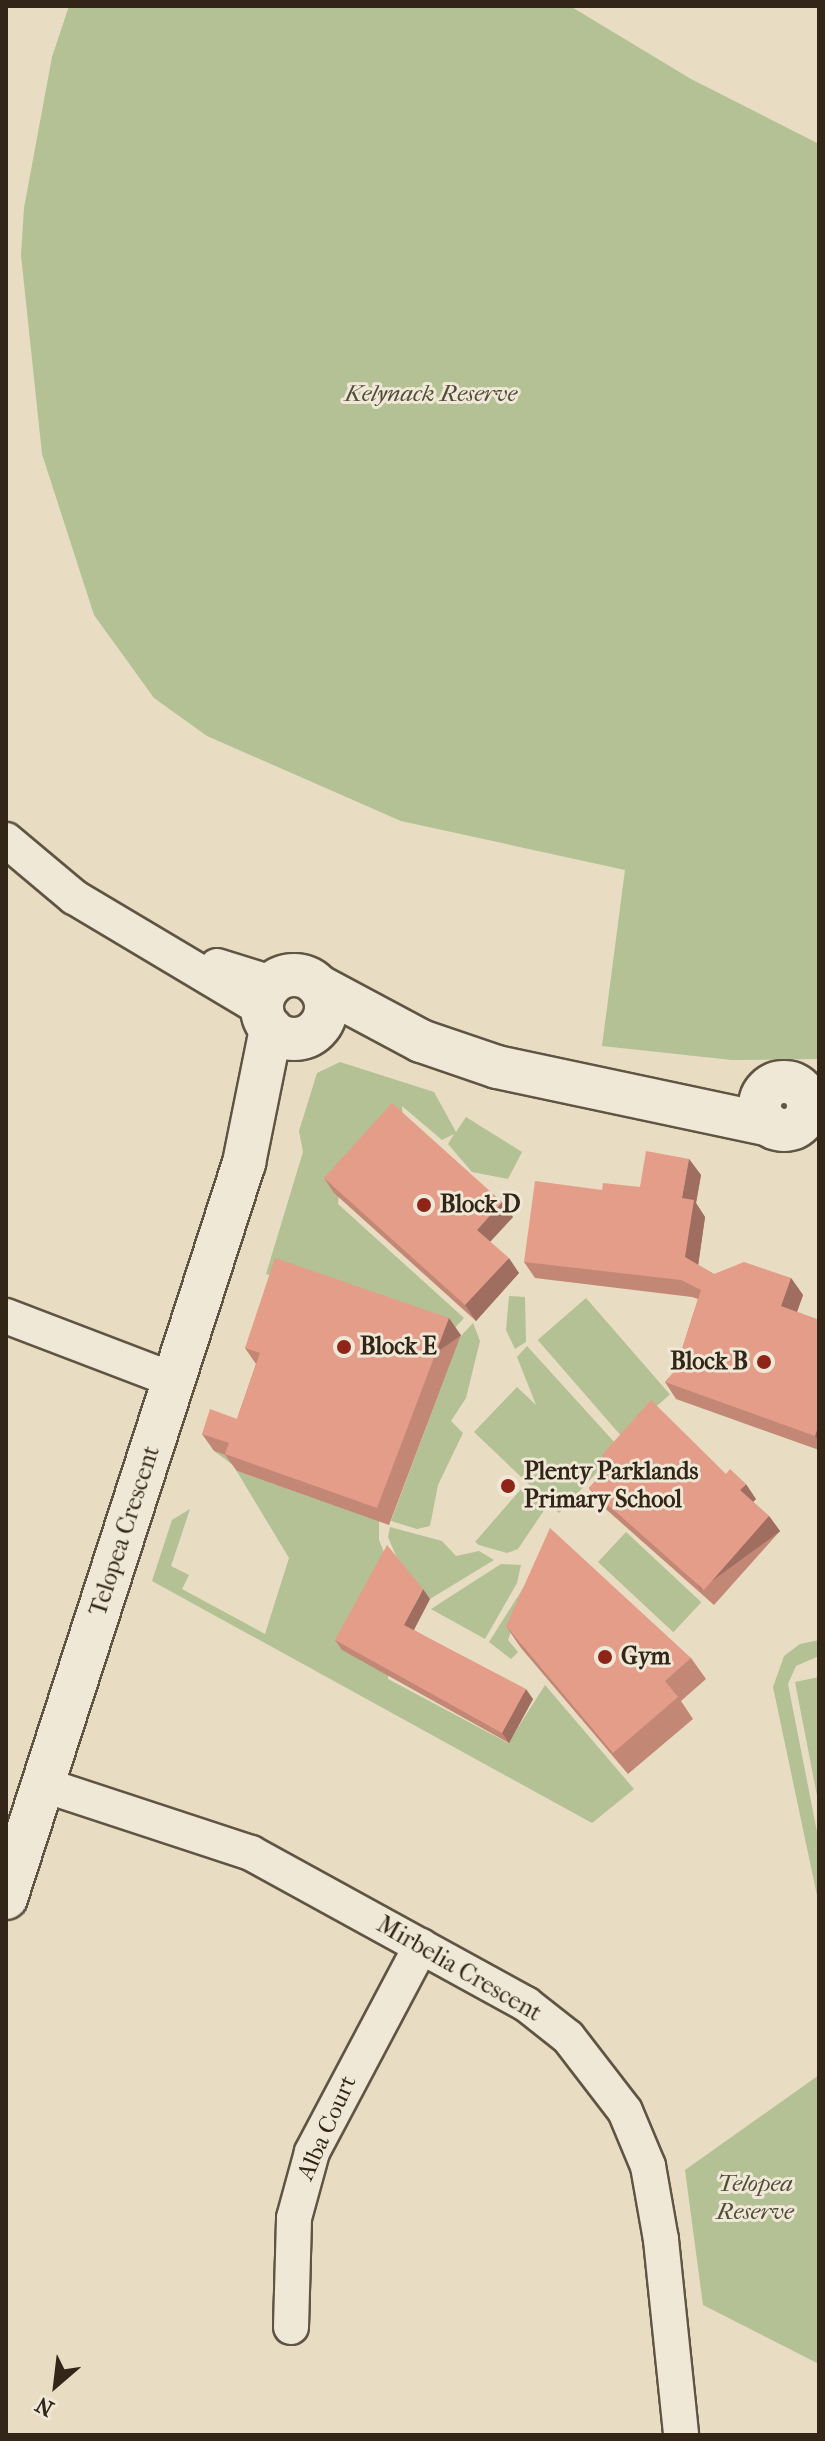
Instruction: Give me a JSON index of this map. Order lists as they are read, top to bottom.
{
  "streets": {
    "street": ["Telopea Crescent", "Mirbelia Crescent", "Alba Court"]
  },
  "crossings": [
    ["Telopea Crescent", "Mirbelia Crescent"],
    ["Mirbelia Crescent", "Alba Court"]
  ],
  "parks": ["Kelynack Reserve", "Telopea Reserve"],
  "places": [
    "Block D",
    "Block E",
    "Block B",
    "Plenty Parklands Primary School",
    "Gym"
  ],
  "north": "bottom left"
}
